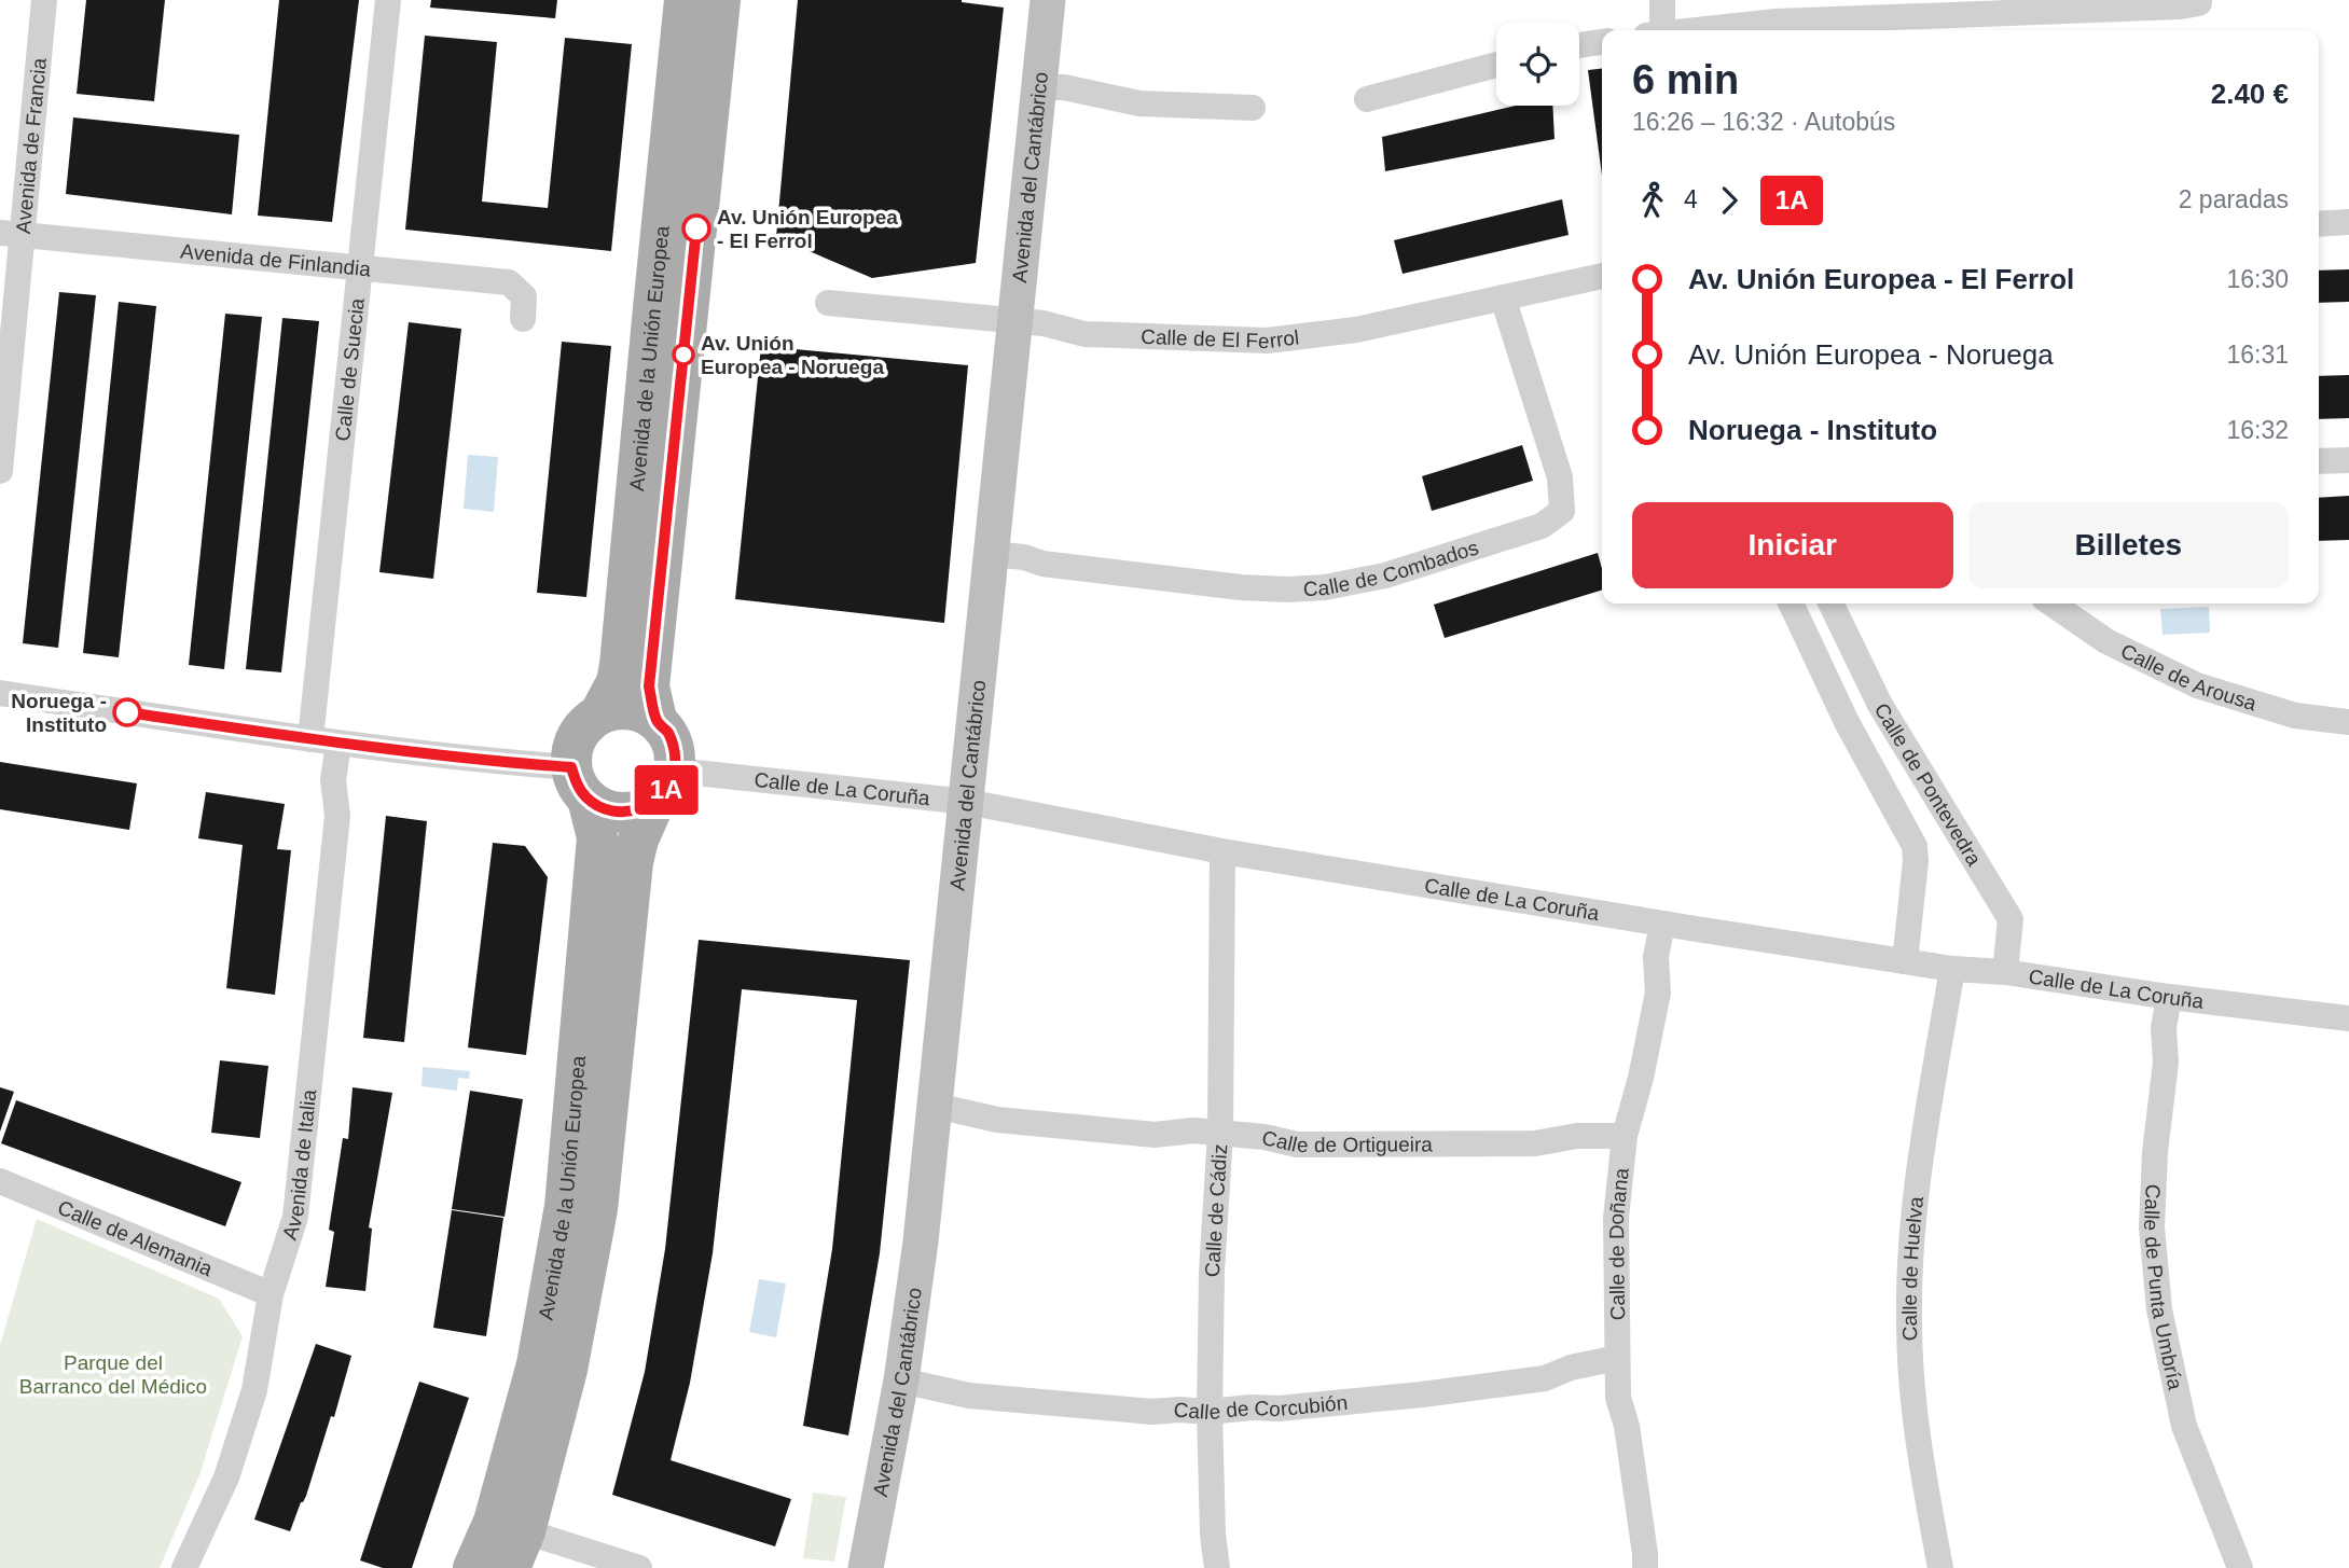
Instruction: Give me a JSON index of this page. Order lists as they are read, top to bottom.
{
  "streets": {
    "main road": ["Avenida de la Unión Europea"],
    "street": [
      "Avenida de Francia",
      "Avenida del Cantábrico",
      "Avenida de Finlandia",
      "Calle de El Ferrol",
      "Calle de Suecia",
      "Calle de Combados",
      "Calle de Arousa",
      "Calle de Pontevedra",
      "Calle de La Coruña",
      "Calle de Ortigueira",
      "Avenida de Italia",
      "Calle de Cádiz",
      "Calle de Alemania",
      "Calle de Doñana",
      "Calle de Huelva",
      "Calle de Punta Umbría",
      "Calle de Corcubión"
    ]
  },
  "crossings": [
    ["Avenida de Francia", "Avenida de Finlandia"],
    ["Avenida del Cantábrico", "Calle de El Ferrol"],
    ["Avenida del Cantábrico", "Calle de Combados"],
    ["Avenida del Cantábrico", "Calle de La Coruña"],
    ["Avenida del Cantábrico", "Calle de Ortigueira"],
    ["Avenida del Cantábrico", "Calle de Corcubión"],
    ["Avenida de Finlandia", "Calle de Suecia"],
    ["Calle de El Ferrol", "Calle de Combados"],
    ["Avenida de la Unión Europea", "Calle de La Coruña"],
    ["Calle de Pontevedra", "Calle de La Coruña"],
    ["Calle de La Coruña", "Calle de Cádiz"],
    ["Calle de La Coruña", "Calle de Doñana"],
    ["Calle de La Coruña", "Calle de Huelva"],
    ["Calle de La Coruña", "Calle de Punta Umbría"],
    ["Calle de Ortigueira", "Calle de Cádiz"],
    ["Calle de Ortigueira", "Calle de Doñana"],
    ["Avenida de Italia", "Calle de Alemania"],
    ["Calle de Cádiz", "Calle de Corcubión"],
    ["Calle de Doñana", "Calle de Corcubión"]
  ],
  "parks": ["Parque del Barranco del Médico"],
  "places": ["Av. Unión Europea - El Ferrol", "Av. Unión Europea - Noruega", "Noruega - Instituto"],
  "lines": ["bus line 1A"],
  "page": {
    "on_map": "1A",
    "heading": ["6 min", "16:26 – 16:32 · Autobús", "2.40 €"],
    "legs": ["4", "1A", "2 paradas"],
    "list": [
      {
        "name": "Av. Unión Europea - El Ferrol",
        "value": "16:30"
      },
      {
        "name": "Av. Unión Europea - Noruega",
        "value": "16:31"
      },
      {
        "name": "Noruega - Instituto",
        "value": "16:32"
      }
    ],
    "buttons": ["Iniciar", "Billetes"]
  }
}
